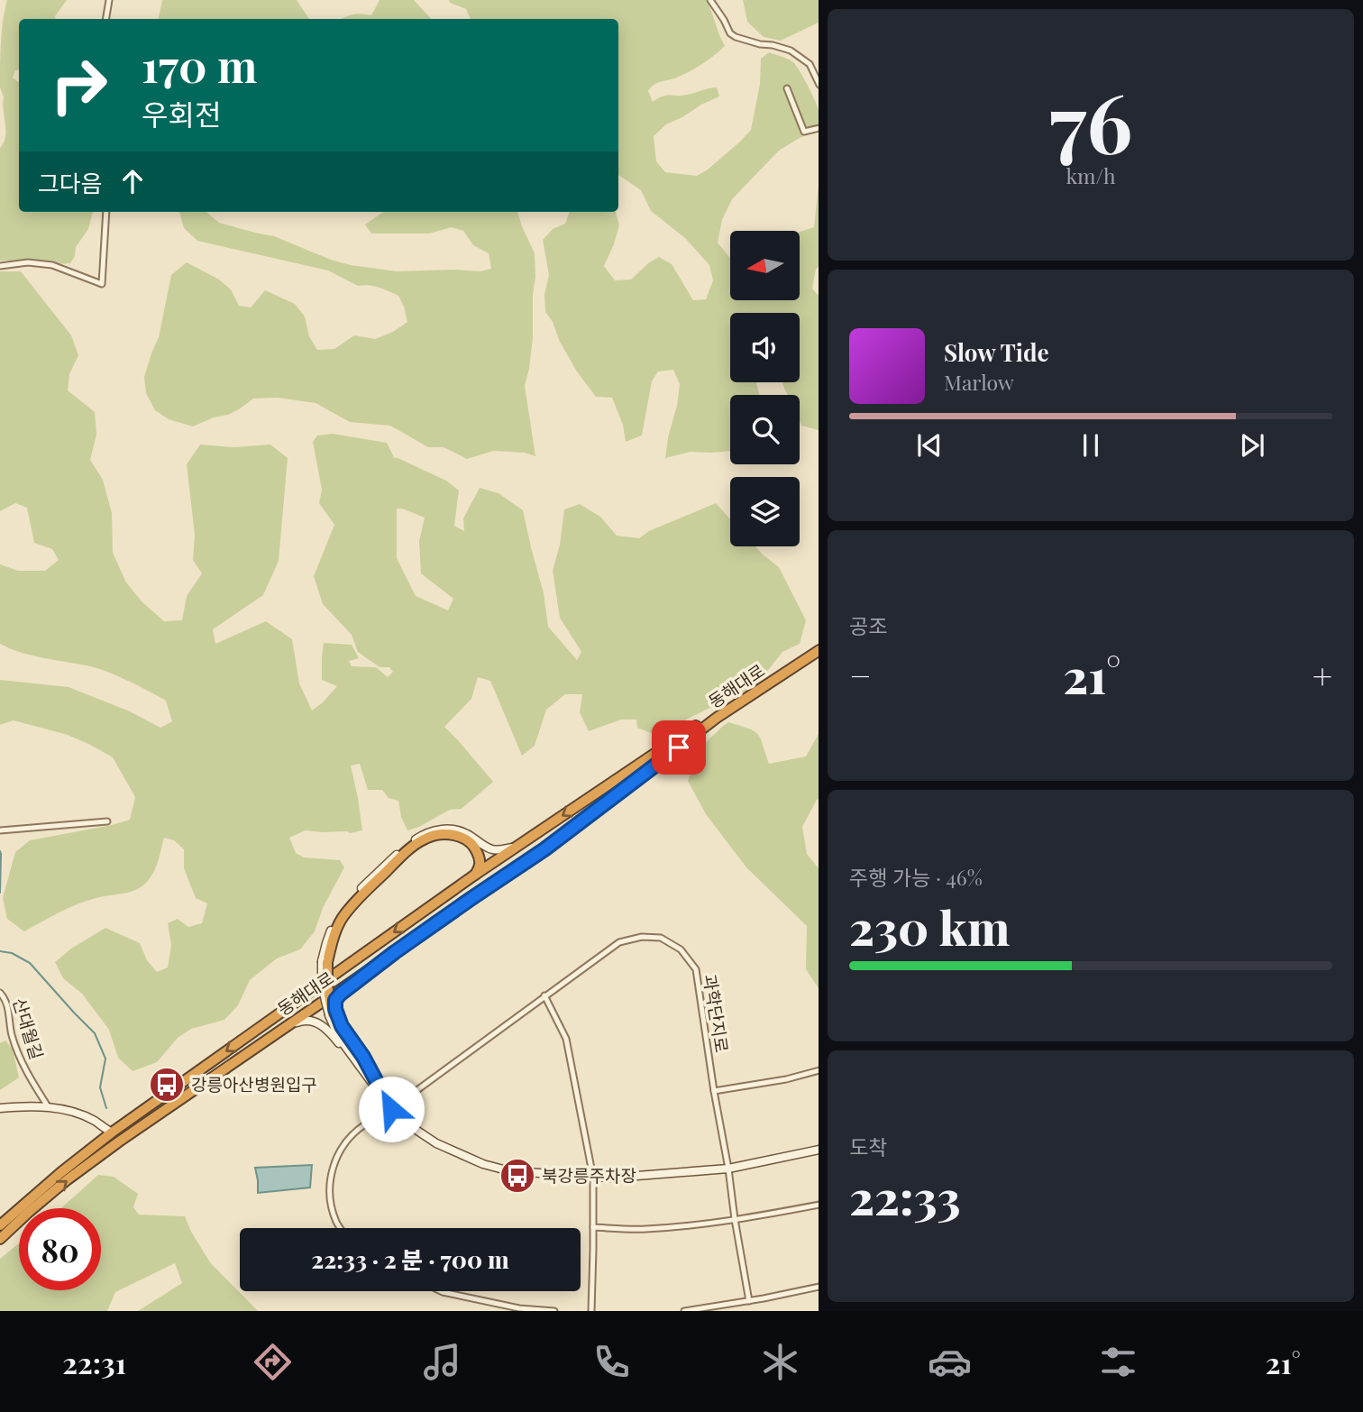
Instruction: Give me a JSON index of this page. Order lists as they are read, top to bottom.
{
  "streets": {
    "highway": ["동해대로"],
    "street": ["과학단지로", "산대월길"]
  },
  "places": {
    "bus stop": ["강릉아산병원입구", "북강릉주차장"]
  },
  "north": "left",
  "page": {
    "tile": [
      ["76", "km/h"],
      "공조",
      ["주행 가능 · 46%", "230 km"],
      ["도착", "22:33"]
    ],
    "turn": ["170 m", "우회전"],
    "then": "그다음",
    "song": ["Slow Tide", "Marlow"],
    "heat": ["−", "21°", "+"],
    "limit": "80",
    "trip": "22:33 · 2 분 · 700 m",
    "tabs": ["22:31", "21°"]
  }
}
